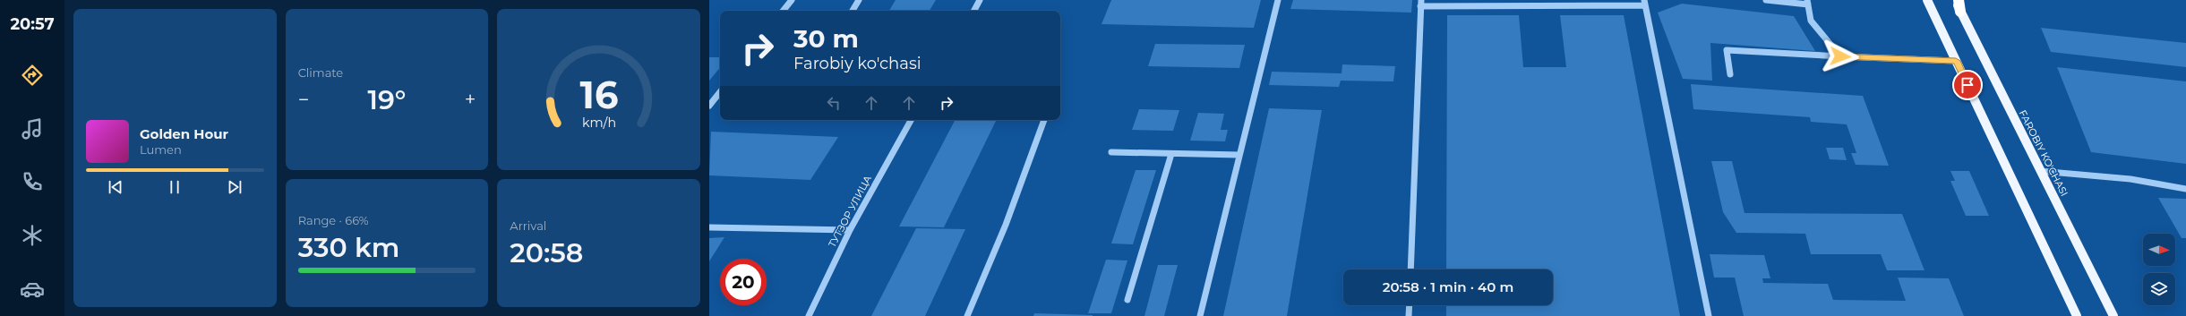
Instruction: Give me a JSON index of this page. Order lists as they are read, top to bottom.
{
  "streets": {
    "main road": ["FAROBIY KO'CHASI"],
    "street": ["ТУТЗОР УЛИЦА"]
  },
  "north": "right",
  "page": {
    "tabs": "20:57",
    "tile": [
      "Climate",
      ["Range · 66%", "330 km"],
      ["Arrival", "20:58"]
    ],
    "turn": ["30 m", "Farobiy ko'chasi"],
    "heat": ["−", "19°", "+"],
    "song": ["Golden Hour", "Lumen"],
    "limit": "20",
    "trip": "20:58 · 1 min · 40 m",
    "gauge": ["16", "km/h"]
  }
}
